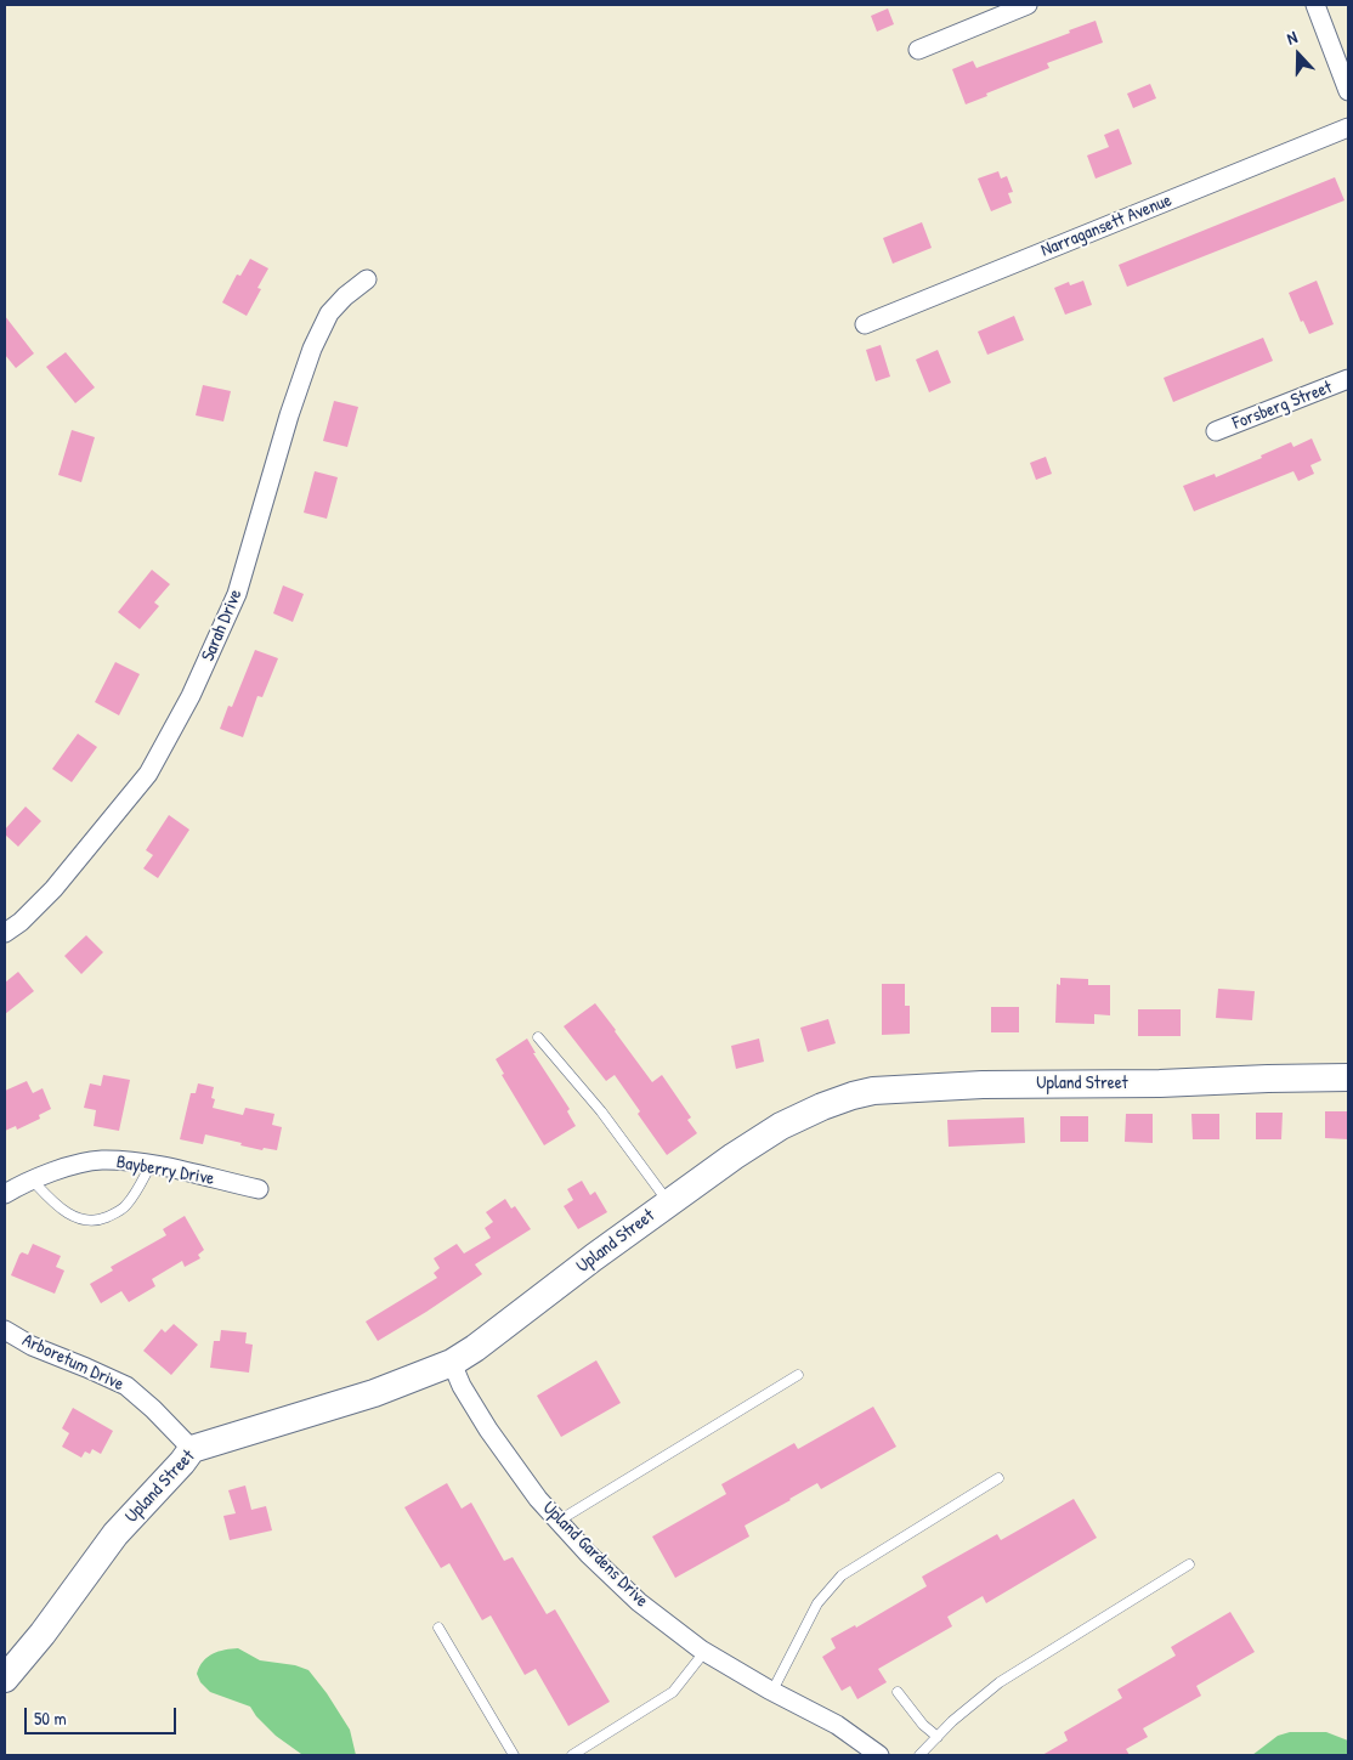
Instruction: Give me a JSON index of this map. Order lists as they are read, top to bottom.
{
  "streets": {
    "street": [
      "Narragansett Avenue",
      "Forsberg Street",
      "Sarah Drive",
      "Upland Street",
      "Bayberry Drive",
      "Arboretum Drive",
      "Upland Gardens Drive"
    ]
  },
  "crossings": [
    ["Upland Street", "Arboretum Drive"],
    ["Upland Street", "Upland Gardens Drive"]
  ],
  "scale_bar": "50 m",
  "north": "top"
}
